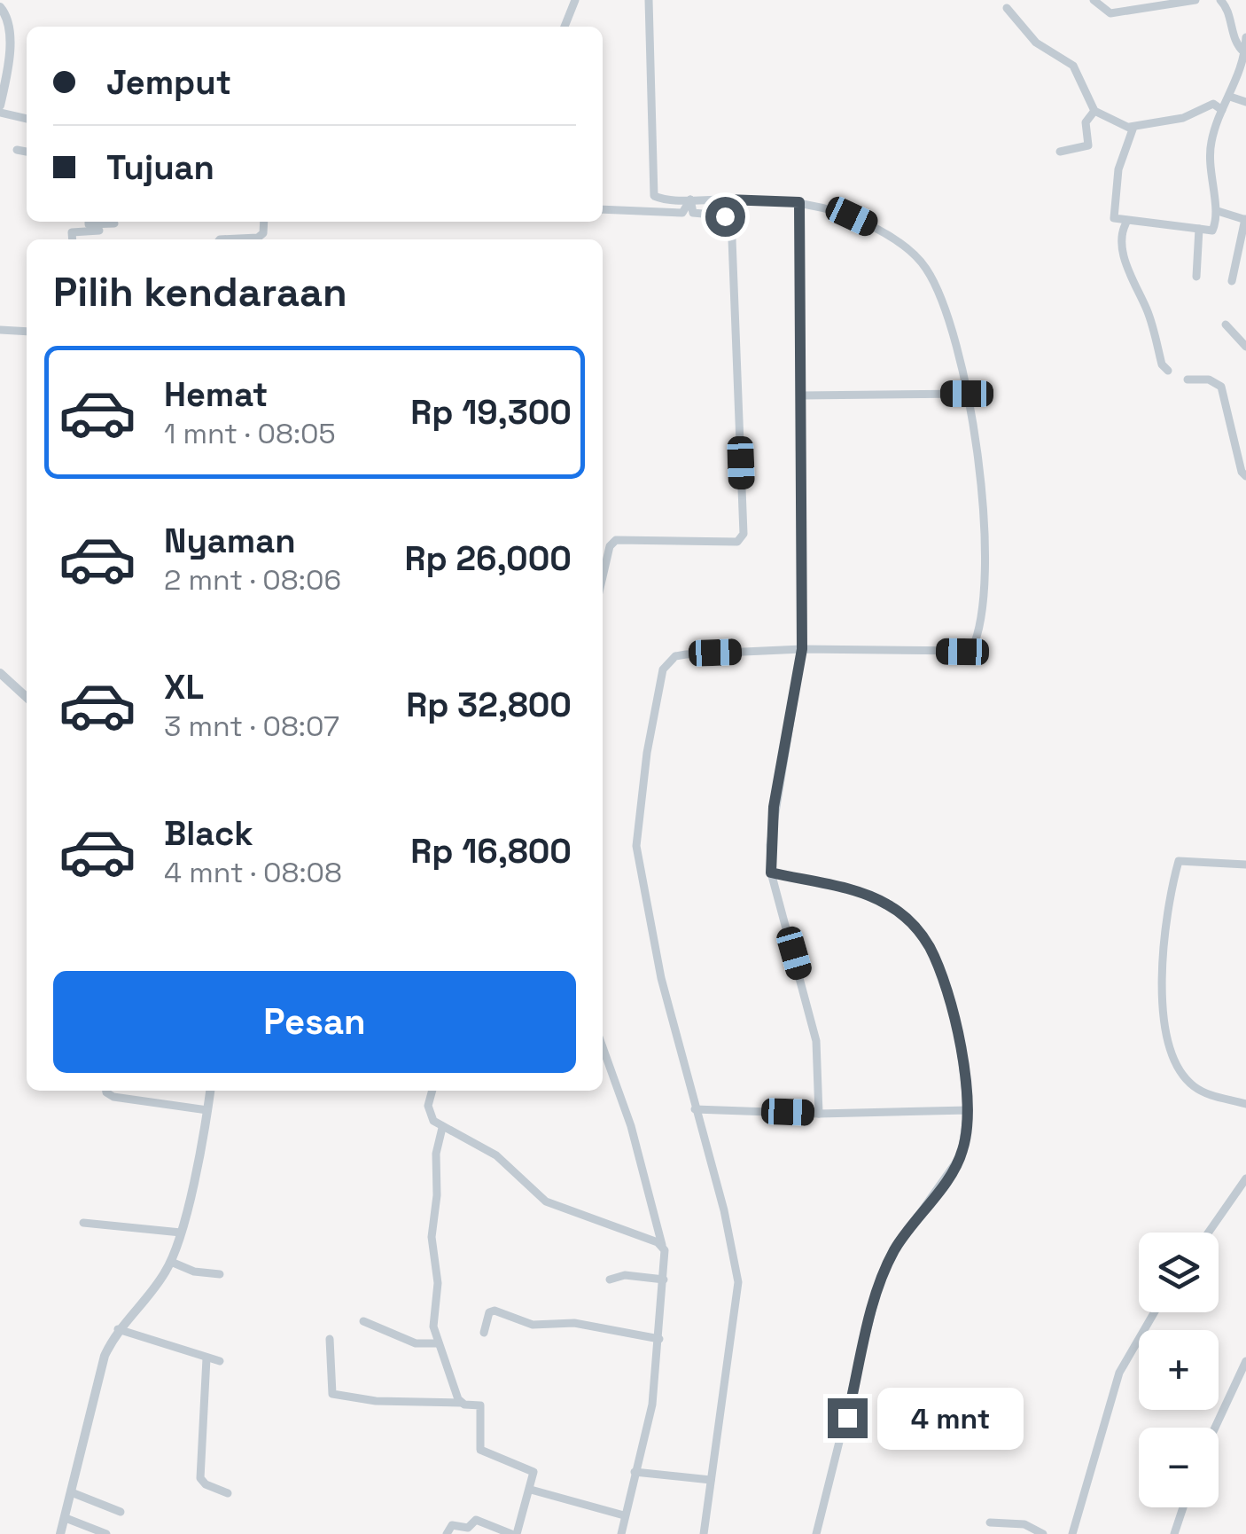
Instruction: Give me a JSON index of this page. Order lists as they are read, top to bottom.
{
  "page": {
    "banner": ["Jemput", "Tujuan"],
    "heading": "Pilih kendaraan",
    "list": [
      {
        "name": "Hemat",
        "note": "1 mnt · 08:05",
        "value": "Rp 19,300"
      },
      {
        "name": "Nyaman",
        "note": "2 mnt · 08:06",
        "value": "Rp 26,000"
      },
      {
        "name": "XL",
        "note": "3 mnt · 08:07",
        "value": "Rp 32,800"
      },
      {
        "name": "Black",
        "note": "4 mnt · 08:08",
        "value": "Rp 16,800"
      }
    ],
    "buttons": "Pesan",
    "map_buttons": ["+", "−"],
    "bubble": "4 mnt"
  }
}
